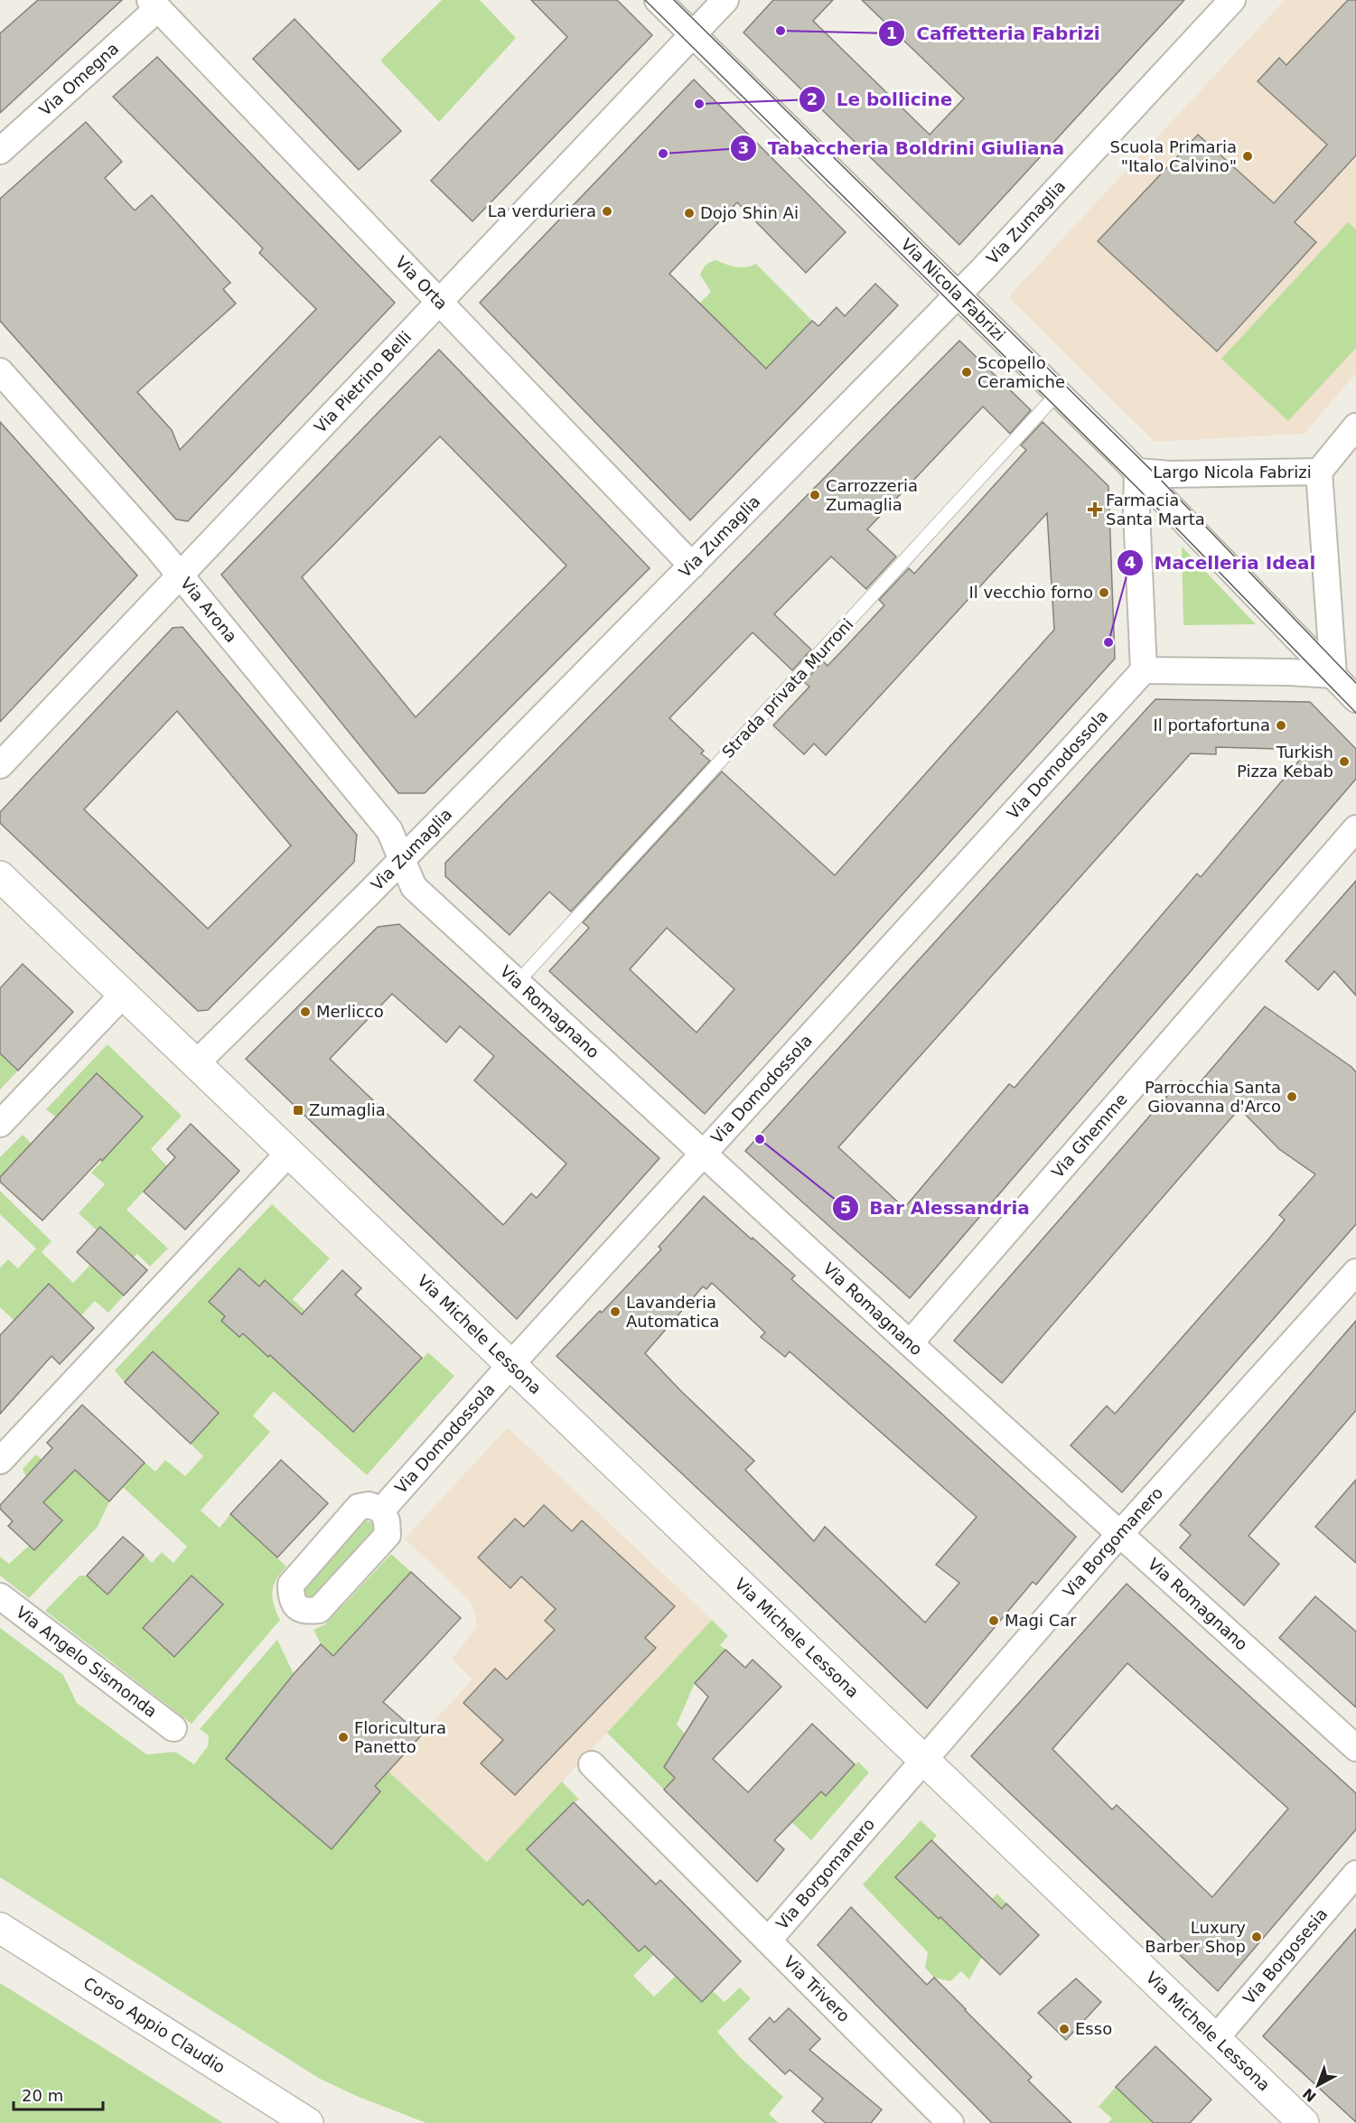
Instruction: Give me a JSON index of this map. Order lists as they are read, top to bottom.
{
  "streets": {
    "street": [
      "Via Omegna",
      "Via Zumaglia",
      "Via Orta",
      "Via Nicola Fabrizi",
      "Via Pietrino Belli",
      "Largo Nicola Fabrizi",
      "Via Arona",
      "Via Domodossola",
      "Via Romagnano",
      "Via Ghemme",
      "Via Michele Lessona",
      "Via Borgomanero",
      "Via Angelo Sismonda",
      "Via Borgosesia",
      "Via Trivero",
      "Corso Appio Claudio"
    ],
    "lane": ["Strada privata Murroni"]
  },
  "crossings": [
    ["Via Omegna", "Via Orta"],
    ["Via Zumaglia", "Via Orta"],
    ["Via Zumaglia", "Via Nicola Fabrizi"],
    ["Via Zumaglia", "Via Arona"],
    ["Via Zumaglia", "Via Romagnano"],
    ["Via Zumaglia", "Via Michele Lessona"],
    ["Via Orta", "Via Pietrino Belli"],
    ["Via Nicola Fabrizi", "Via Pietrino Belli"],
    ["Via Nicola Fabrizi", "Largo Nicola Fabrizi"],
    ["Via Nicola Fabrizi", "Strada privata Murroni"],
    ["Via Pietrino Belli", "Via Arona"],
    ["Largo Nicola Fabrizi", "Via Domodossola"],
    ["Via Arona", "Via Romagnano"],
    ["Strada privata Murroni", "Via Romagnano"],
    ["Via Domodossola", "Via Romagnano"],
    ["Via Domodossola", "Via Michele Lessona"],
    ["Via Romagnano", "Via Ghemme"],
    ["Via Romagnano", "Via Borgomanero"],
    ["Via Michele Lessona", "Via Borgomanero"],
    ["Via Michele Lessona", "Via Borgosesia"],
    ["Via Borgomanero", "Via Trivero"]
  ],
  "places": {
    "other": [
      "Caffetteria Fabrizi",
      "Le bollicine",
      "Tabaccheria Boldrini Giuliana",
      "Scuola Primaria \"Italo Calvino\"",
      "La verduriera",
      "Dojo Shin Ai",
      "Scopello Ceramiche",
      "Carrozzeria Zumaglia",
      "Il vecchio forno",
      "Macelleria Ideal",
      "Il portafortuna",
      "Turkish Pizza Kebab",
      "Merlicco",
      "Parrocchia Santa Giovanna d'Arco",
      "Bar Alessandria",
      "Lavanderia Automatica",
      "Magi Car",
      "Floricultura Panetto",
      "Luxury Barber Shop",
      "Esso"
    ],
    "health": ["Farmacia Santa Marta"],
    "transit": ["Zumaglia"]
  },
  "scale_bar": "20 m",
  "north": "bottom left"
}
